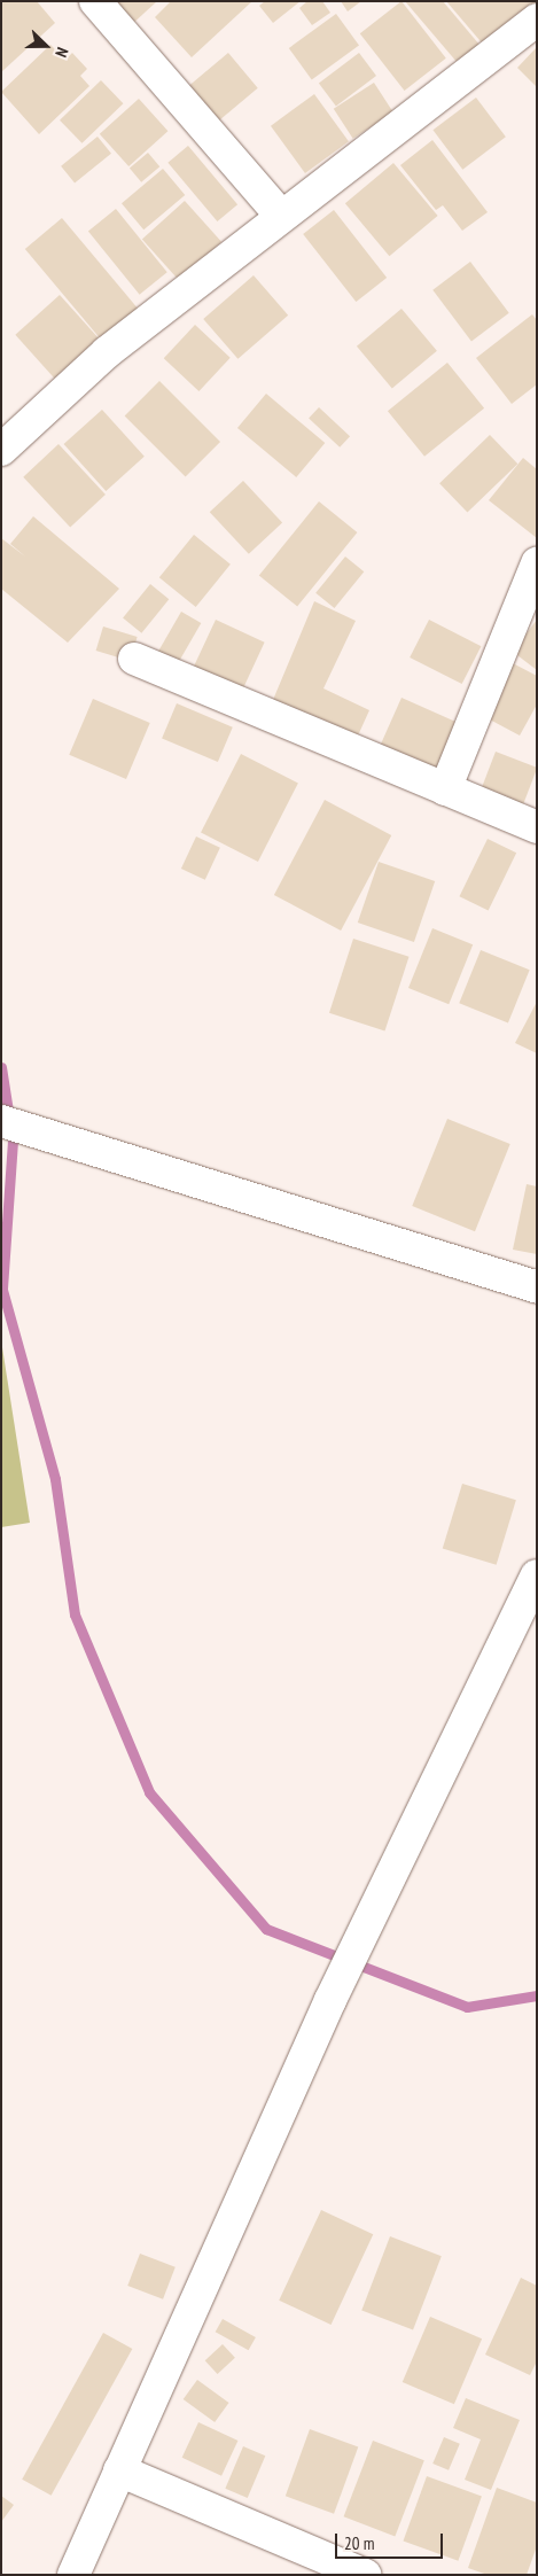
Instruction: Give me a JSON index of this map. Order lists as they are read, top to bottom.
{
  "scale_bar": "20 m",
  "north": "right"
}
